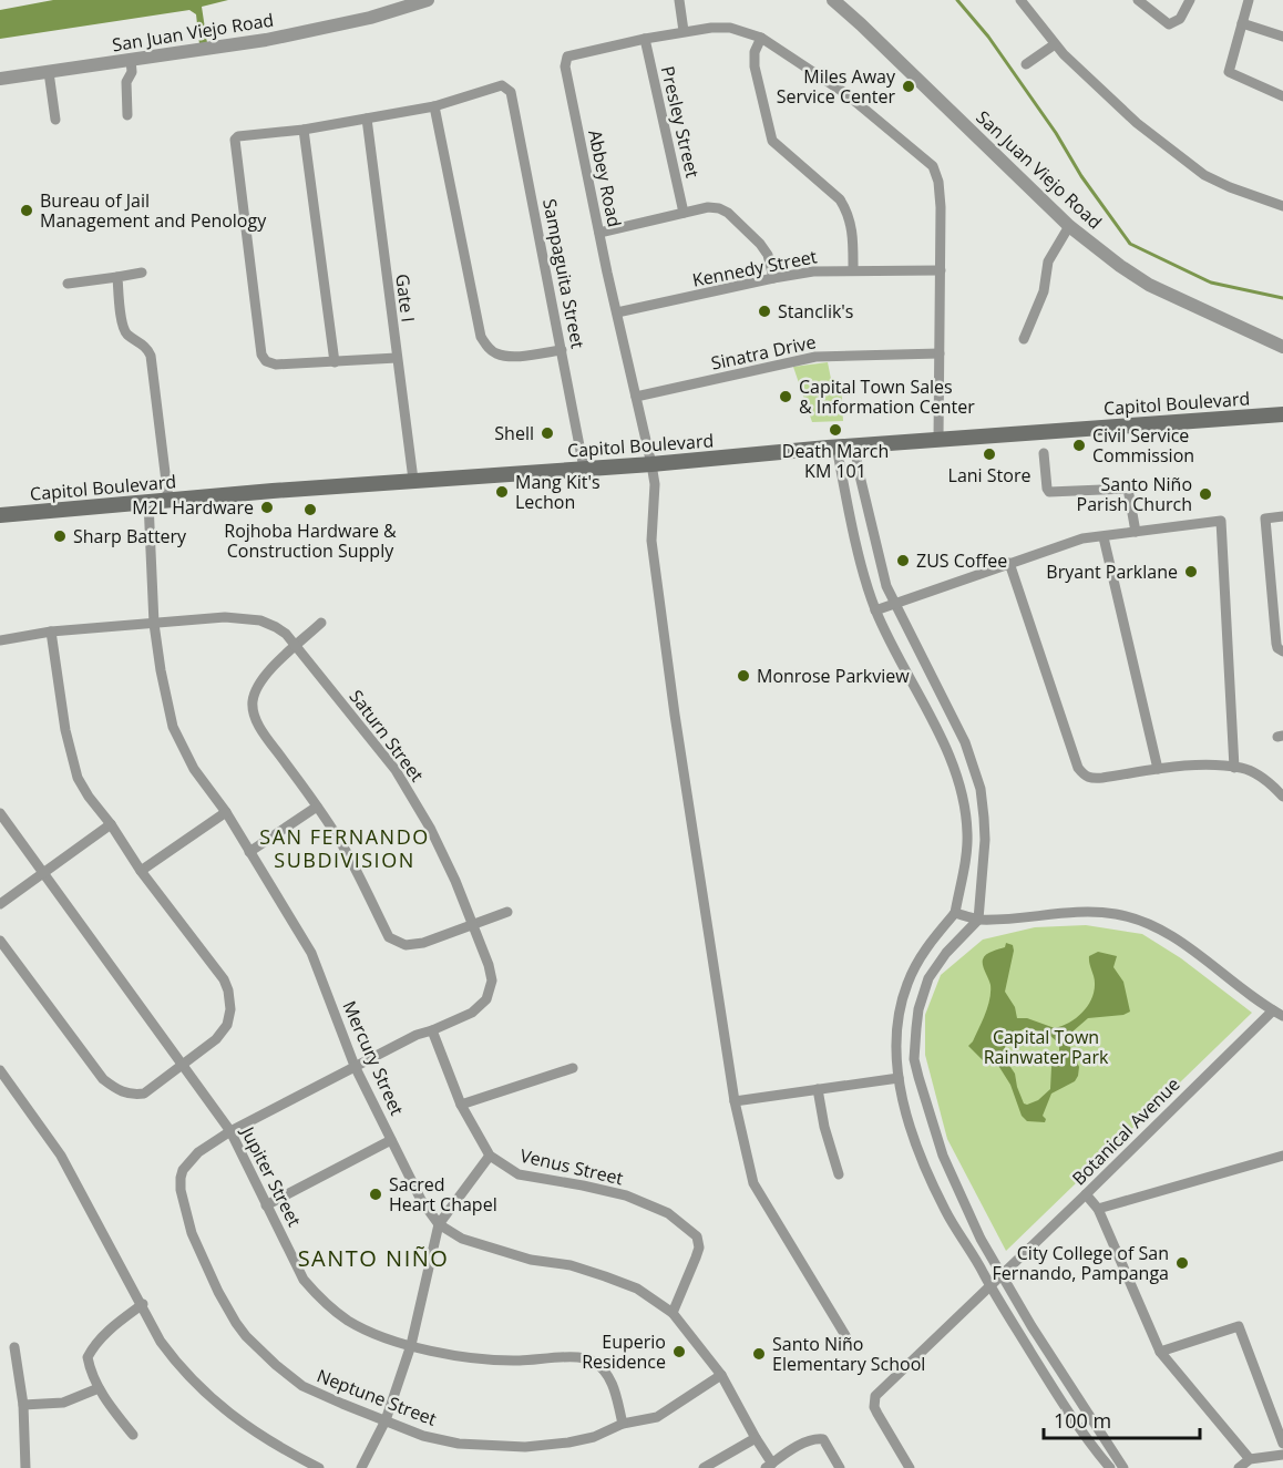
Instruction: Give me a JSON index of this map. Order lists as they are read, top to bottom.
{
  "streets": {
    "main road": ["Capitol Boulevard"],
    "street": [
      "San Juan Viejo Road",
      "Presley Street",
      "Abbey Road",
      "Kennedy Street",
      "Sampaguita Street",
      "Gate I",
      "Sinatra Drive",
      "Saturn Street",
      "Mercury Street",
      "Botanical Avenue",
      "Venus Street",
      "Jupiter Street",
      "Neptune Street"
    ]
  },
  "crossings": [
    ["Presley Street", "Abbey Road"],
    ["Abbey Road", "Kennedy Street"],
    ["Abbey Road", "Sinatra Drive"],
    ["Abbey Road", "Capitol Boulevard"],
    ["Sampaguita Street", "Capitol Boulevard"],
    ["Gate I", "Capitol Boulevard"],
    ["Capitol Boulevard", "Mercury Street"],
    ["Saturn Street", "Mercury Street"],
    ["Saturn Street", "Venus Street"],
    ["Saturn Street", "Neptune Street"],
    ["Mercury Street", "Venus Street"],
    ["Mercury Street", "Neptune Street"],
    ["Jupiter Street", "Neptune Street"]
  ],
  "districts": ["SAN FERNANDO SUBDIVISION", "SANTO NIÑO"],
  "parks": ["Capital Town Rainwater Park"],
  "places": [
    "Miles Away Service Center",
    "Bureau of Jail Management and Penology",
    "Stanclik's",
    "Capital Town Sales & Information Center",
    "Death March KM 101",
    "Shell",
    "Civil Service Commission",
    "Lani Store",
    "Mang Kit's Lechon",
    "Santo Niño Parish Church",
    "M2L Hardware",
    "Rojhoba Hardware & Construction Supply",
    "Sharp Battery",
    "ZUS Coffee",
    "Bryant Parklane",
    "Monrose Parkview",
    "Sacred Heart Chapel",
    "City College of San Fernando, Pampanga",
    "Euperio Residence",
    "Santo Niño Elementary School"
  ],
  "scale_bar": "100 m"
}
